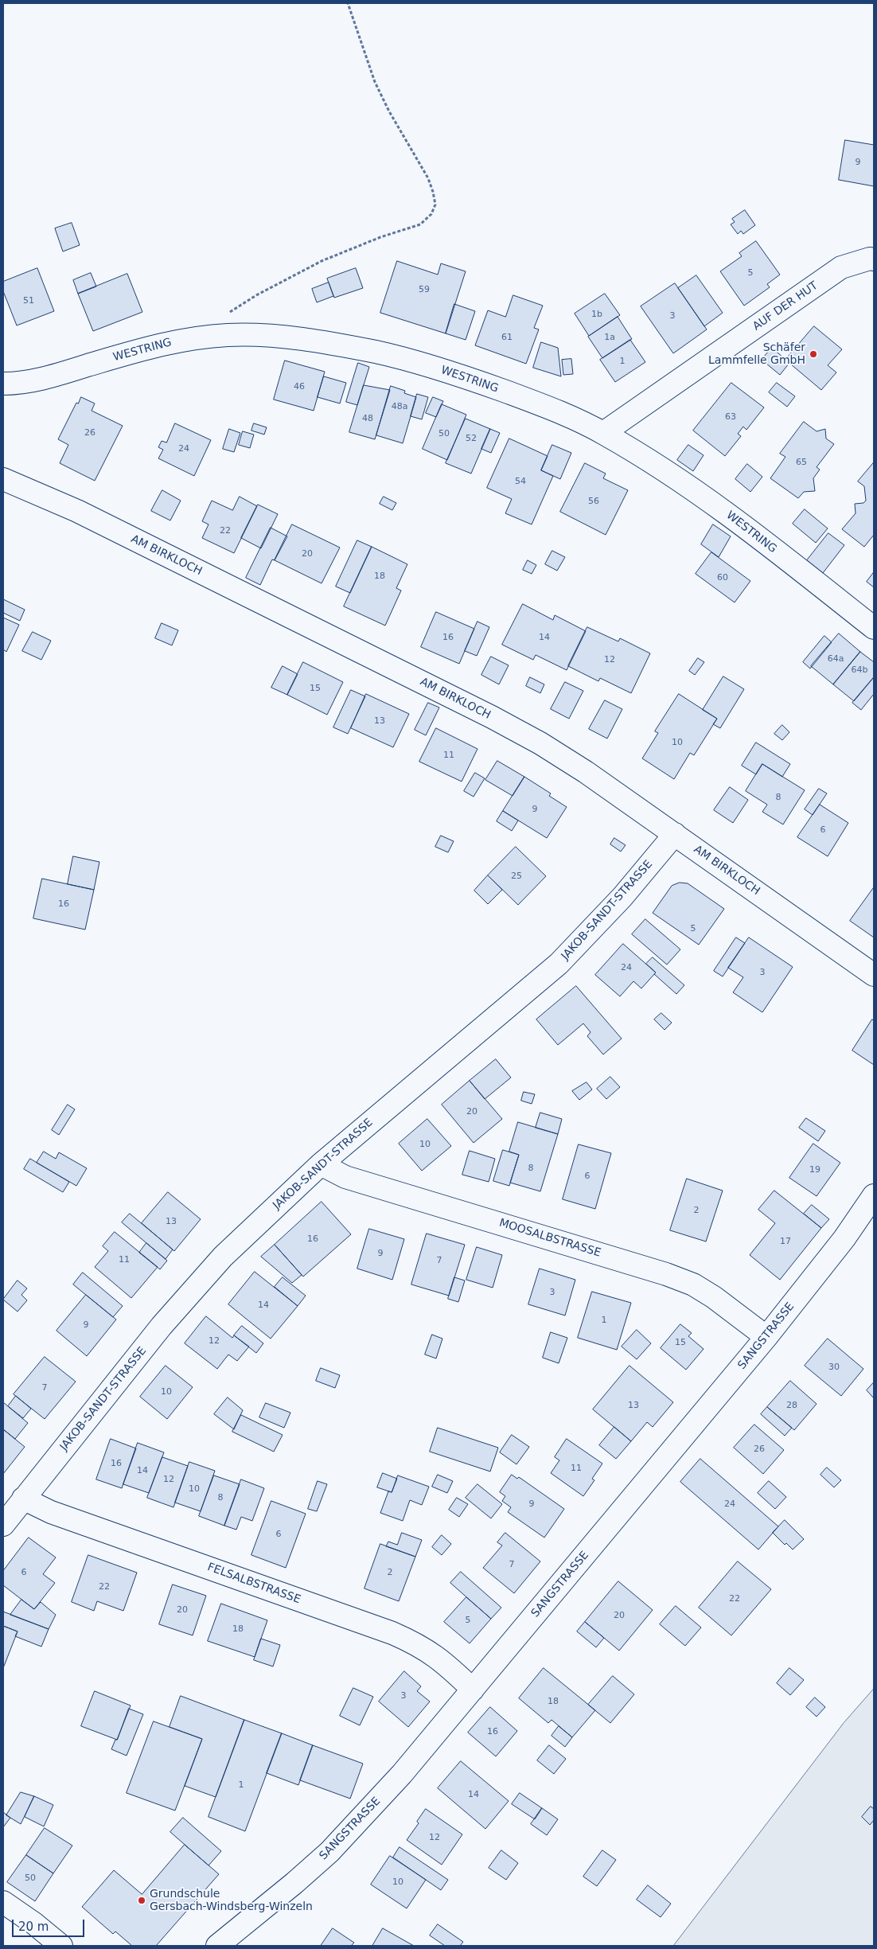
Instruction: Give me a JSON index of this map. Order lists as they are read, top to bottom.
{
  "streets": {
    "street": [
      "AUF DER HUT",
      "WESTRING",
      "AM BIRKLOCH",
      "JAKOB-SANDT-STRASSE",
      "MOOSALBSTRASSE",
      "SANGSTRASSE",
      "FELSALBSTRASSE"
    ]
  },
  "crossings": [
    ["AUF DER HUT", "WESTRING"],
    ["AM BIRKLOCH", "JAKOB-SANDT-STRASSE"],
    ["JAKOB-SANDT-STRASSE", "MOOSALBSTRASSE"],
    ["JAKOB-SANDT-STRASSE", "FELSALBSTRASSE"],
    ["MOOSALBSTRASSE", "SANGSTRASSE"],
    ["SANGSTRASSE", "FELSALBSTRASSE"]
  ],
  "places": ["Schäfer Lammfelle GmbH", "Grundschule Gersbach-Windsberg-Winzeln"],
  "house_numbers": [
    "9",
    "5",
    "59",
    "51",
    "1b",
    "3",
    "61",
    "1a",
    "1",
    "46",
    "48a",
    "63",
    "48",
    "26",
    "50",
    "52",
    "24",
    "65",
    "54",
    "56",
    "22",
    "20",
    "18",
    "60",
    "16",
    "14",
    "64a",
    "12",
    "64b",
    "15",
    "13",
    "10",
    "11",
    "8",
    "9",
    "6",
    "25",
    "16",
    "5",
    "24",
    "3",
    "20",
    "10",
    "8",
    "19",
    "6",
    "2",
    "13",
    "16",
    "17",
    "9",
    "11",
    "7",
    "3",
    "14",
    "1",
    "9",
    "12",
    "15",
    "30",
    "7",
    "10",
    "13",
    "28",
    "26",
    "16",
    "11",
    "14",
    "12",
    "10",
    "8",
    "9",
    "24",
    "6",
    "7",
    "6",
    "2",
    "22",
    "22",
    "20",
    "20",
    "5",
    "18",
    "3",
    "18",
    "16",
    "1",
    "14",
    "12",
    "50",
    "10"
  ],
  "scale_bar": "20 m"
}
